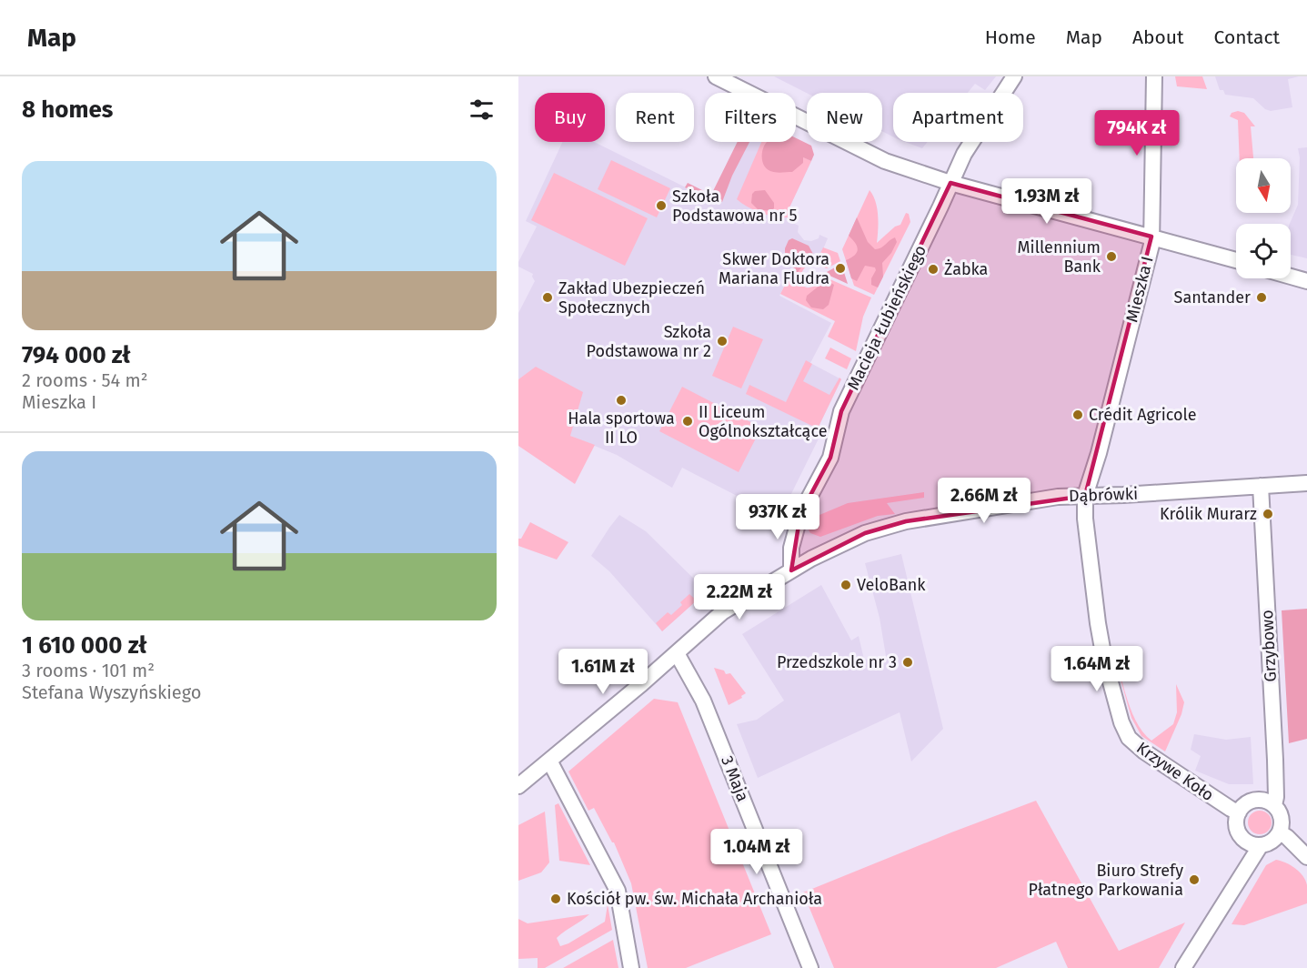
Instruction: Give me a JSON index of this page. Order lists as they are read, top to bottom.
{
  "streets": {
    "street": [
      "Mieszka I",
      "Macieja Łubieńskiego",
      "Dąbrówki",
      "Grzybowo",
      "Krzywe Koło",
      "3 Maja"
    ]
  },
  "crossings": [
    ["Mieszka I", "Dąbrówki"],
    ["Mieszka I", "Krzywe Koło"],
    ["Macieja Łubieńskiego", "Dąbrówki"],
    ["Dąbrówki", "Grzybowo"],
    ["Dąbrówki", "Krzywe Koło"],
    ["Dąbrówki", "3 Maja"],
    ["Grzybowo", "Krzywe Koło"]
  ],
  "places": [
    "Szkoła Podstawowa nr 5",
    "Millennium Bank",
    "Skwer Doktora Mariana Fludra",
    "Żabka",
    "Zakład Ubezpieczeń Społecznych",
    "Santander",
    "Szkoła Podstawowa nr 2",
    "Hala sportowa II LO",
    "Crédit Agricole",
    "II Liceum Ogólnokształcące",
    "Królik Murarz",
    "VeloBank",
    "Przedszkole nr 3",
    "Biuro Strefy Płatnego Parkowania",
    "Kościół pw. św. Michała Archanioła"
  ],
  "north": "bottom",
  "page": {
    "header": "Map",
    "nav": [
      "Home",
      "Map",
      "About",
      "Contact"
    ],
    "heading": "8 homes",
    "chip": [
      "Buy",
      "Rent",
      "Filters",
      "New",
      "Apartment"
    ],
    "price": [
      "794K zł",
      "1.93M zł",
      "2.66M zł",
      "937K zł",
      "2.22M zł",
      "1.64M zł",
      "1.61M zł",
      "1.04M zł"
    ],
    "list": [
      {
        "name": "794 000 zł",
        "note": "2 rooms · 54 m² · Mieszka I"
      },
      {
        "name": "1 610 000 zł",
        "note": "3 rooms · 101 m² · Stefana Wyszyńskiego"
      }
    ]
  }
}
